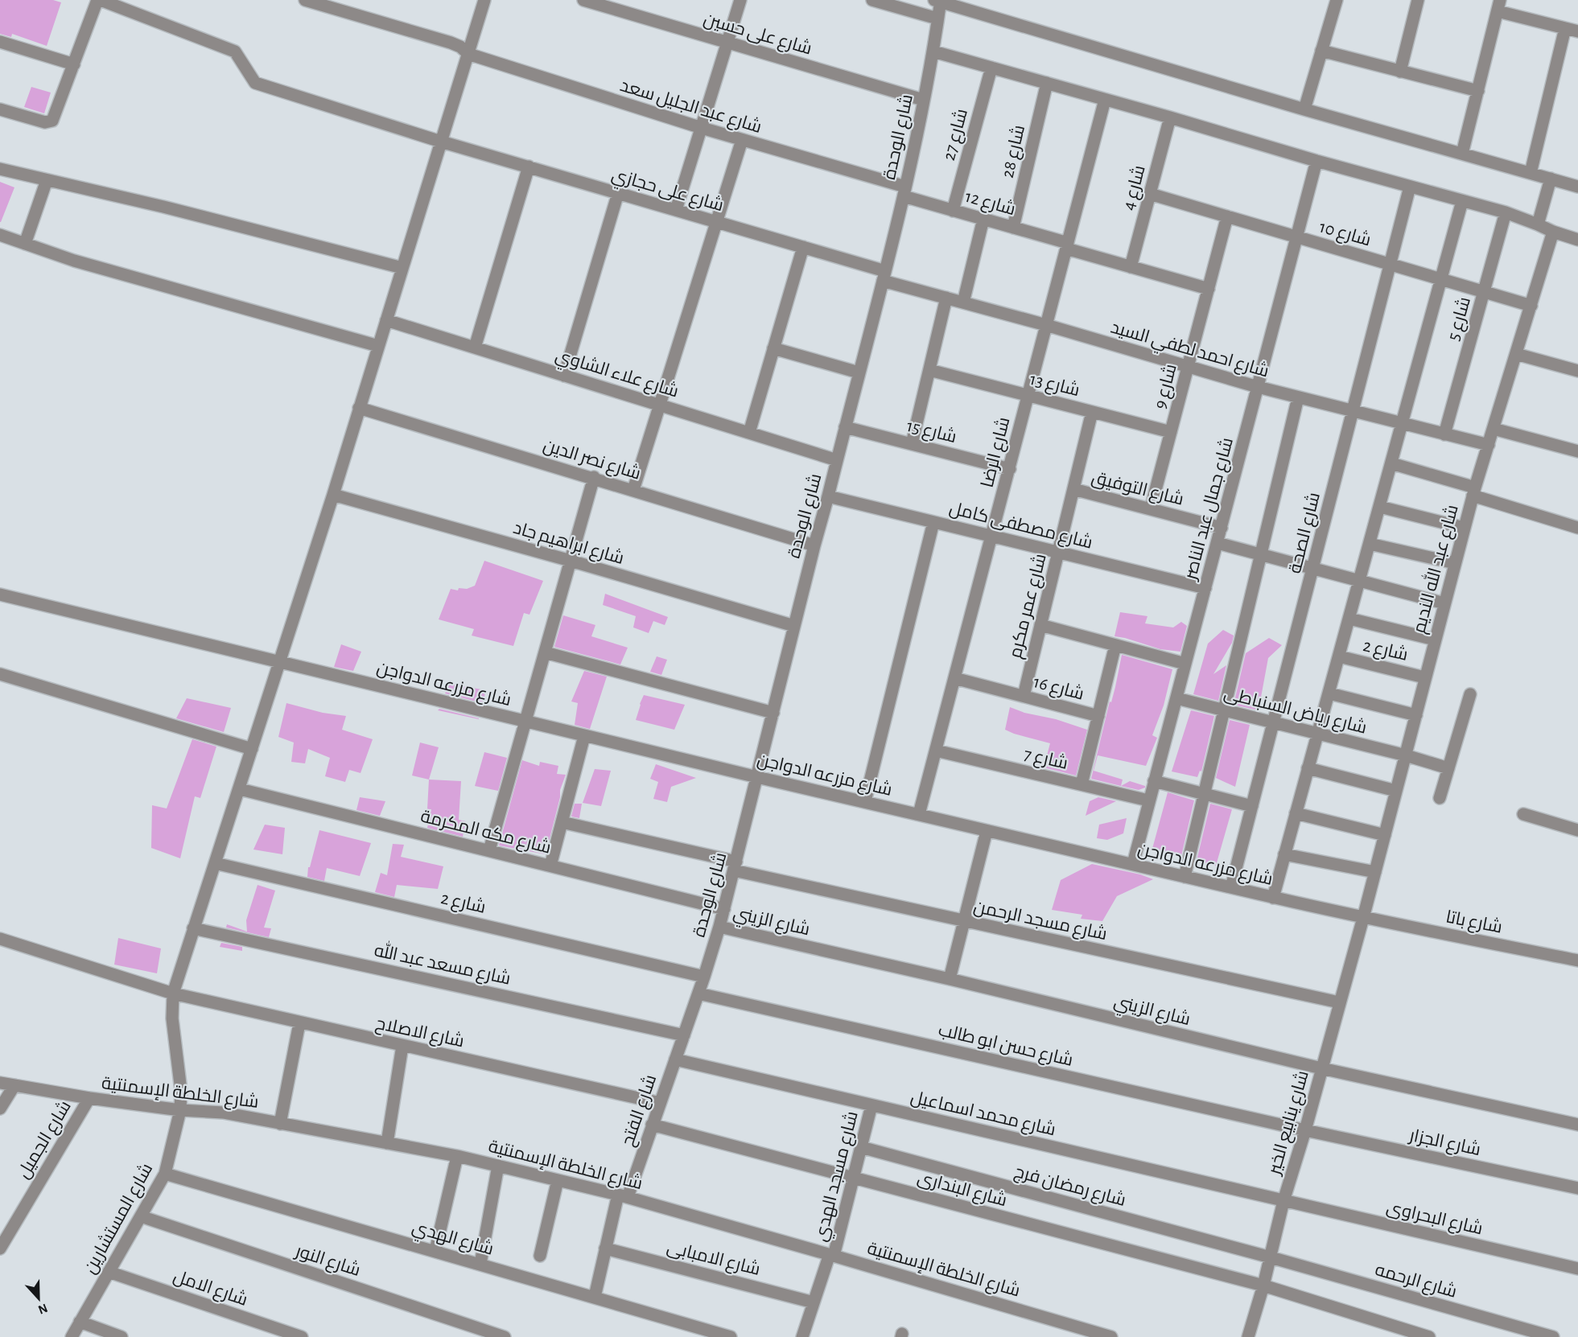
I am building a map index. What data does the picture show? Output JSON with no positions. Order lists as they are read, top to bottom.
{
  "streets": {
    "street": [
      "شارع على حسين",
      "شارع عبد الجليل سعد",
      "شارع 27",
      "شارع الوحدة",
      "شارع 28",
      "شارع 4",
      "شارع على حجازي",
      "شارع 12",
      "شارع 10",
      "شارع 5",
      "شارع احمد لطفي السيد",
      "شارع علاء الشاوي",
      "شارع 13",
      "شارع 9",
      "شارع 15",
      "شارع الرضا",
      "شارع نصر الدين",
      "شارع التوفيق",
      "شارع جمال عبد الناصر",
      "شارع مصطفى كامل",
      "شارع الصحة",
      "شارع ابراهيم جاد",
      "شارع عبد الله النديم",
      "شارع عمر مكرم",
      "شارع 2",
      "شارع مزرعه الدواجن",
      "شارع 16",
      "شارع رياض السنباطى",
      "شارع 7",
      "شارع مكه المكرمة",
      "شارع مسجد الرحمن",
      "شارع الزيني",
      "شارع باتا",
      "شارع مسعد عبد الله",
      "شارع الاصلاح",
      "شارع حسن ابو طالب",
      "شارع الخلطة الإسمنتية",
      "شارع الفتح",
      "شارع محمد اسماعيل",
      "شارع ينابيع الخير",
      "شارع الجميل",
      "شارع الجزار",
      "شارع مسجد الهدي",
      "شارع رمضان فرج",
      "شارع البندارى",
      "شارع البحراوى",
      "شارع المستشارين",
      "شارع الهدي",
      "شارع الامبابى",
      "شارع النور",
      "شارع الرحمه",
      "شارع الامل"
    ]
  },
  "crossings": [
    ["شارع على حسين", "شارع الوحدة"],
    ["شارع عبد الجليل سعد", "شارع الوحدة"],
    ["شارع عبد الجليل سعد", "شارع 12"],
    ["شارع عبد الجليل سعد", "شارع المستشارين"],
    ["شارع 27", "شارع 12"],
    ["شارع الوحدة", "شارع على حجازي"],
    ["شارع الوحدة", "شارع 12"],
    ["شارع الوحدة", "شارع احمد لطفي السيد"],
    ["شارع الوحدة", "شارع علاء الشاوي"],
    ["شارع الوحدة", "شارع 15"],
    ["شارع الوحدة", "شارع نصر الدين"],
    ["شارع الوحدة", "شارع مصطفى كامل"],
    ["شارع الوحدة", "شارع ابراهيم جاد"],
    ["شارع الوحدة", "شارع 2"],
    ["شارع الوحدة", "شارع مزرعه الدواجن"],
    ["شارع الوحدة", "شارع مكه المكرمة"],
    ["شارع الوحدة", "شارع مسجد الرحمن"],
    ["شارع الوحدة", "شارع الزيني"],
    ["شارع الوحدة", "شارع مسعد عبد الله"],
    ["شارع الوحدة", "شارع حسن ابو طالب"],
    ["شارع الوحدة", "شارع الفتح"],
    ["شارع 28", "شارع 12"],
    ["شارع 4", "شارع 12"],
    ["شارع 4", "شارع 10"],
    ["شارع على حجازي", "شارع احمد لطفي السيد"],
    ["شارع على حجازي", "شارع المستشارين"],
    ["شارع 12", "شارع 9"],
    ["شارع 12", "شارع الرضا"],
    ["شارع 10", "شارع 5"],
    ["شارع 10", "شارع 9"],
    ["شارع 10", "شارع جمال عبد الناصر"],
    ["شارع 10", "شارع الصحة"],
    ["شارع 10", "شارع عبد الله النديم"],
    ["شارع 5", "شارع احمد لطفي السيد"],
    ["شارع احمد لطفي السيد", "شارع 9"],
    ["شارع احمد لطفي السيد", "شارع الرضا"],
    ["شارع احمد لطفي السيد", "شارع جمال عبد الناصر"],
    ["شارع احمد لطفي السيد", "شارع الصحة"],
    ["شارع احمد لطفي السيد", "شارع عبد الله النديم"],
    ["شارع علاء الشاوي", "شارع المستشارين"],
    ["شارع 13", "شارع 9"],
    ["شارع 13", "شارع الرضا"],
    ["شارع 13", "شارع عمر مكرم"],
    ["شارع 9", "شارع التوفيق"],
    ["شارع 15", "شارع الرضا"],
    ["شارع الرضا", "شارع مصطفى كامل"],
    ["شارع الرضا", "شارع مزرعه الدواجن"],
    ["شارع الرضا", "شارع 16"],
    ["شارع الرضا", "شارع 7"],
    ["شارع نصر الدين", "شارع المستشارين"],
    ["شارع التوفيق", "شارع جمال عبد الناصر"],
    ["شارع التوفيق", "شارع عمر مكرم"],
    ["شارع جمال عبد الناصر", "شارع مصطفى كامل"],
    ["شارع جمال عبد الناصر", "شارع مزرعه الدواجن"],
    ["شارع جمال عبد الناصر", "شارع رياض السنباطى"],
    ["شارع جمال عبد الناصر", "شارع 7"],
    ["شارع مصطفى كامل", "شارع عمر مكرم"],
    ["شارع الصحة", "شارع مزرعه الدواجن"],
    ["شارع الصحة", "شارع رياض السنباطى"],
    ["شارع ابراهيم جاد", "شارع المستشارين"],
    ["شارع عبد الله النديم", "شارع 2"],
    ["شارع عبد الله النديم", "شارع مزرعه الدواجن"],
    ["شارع عبد الله النديم", "شارع رياض السنباطى"],
    ["شارع عبد الله النديم", "شارع باتا"],
    ["شارع عبد الله النديم", "شارع ينابيع الخير"],
    ["شارع عمر مكرم", "شارع 16"],
    ["شارع 2", "شارع المستشارين"],
    ["شارع مزرعه الدواجن", "شارع باتا"],
    ["شارع مزرعه الدواجن", "شارع ينابيع الخير"],
    ["شارع مزرعه الدواجن", "شارع المستشارين"],
    ["شارع مكه المكرمة", "شارع المستشارين"],
    ["شارع مسجد الرحمن", "شارع ينابيع الخير"],
    ["شارع الزيني", "شارع ينابيع الخير"],
    ["شارع باتا", "شارع ينابيع الخير"],
    ["شارع مسعد عبد الله", "شارع الفتح"],
    ["شارع مسعد عبد الله", "شارع المستشارين"],
    ["شارع الاصلاح", "شارع الفتح"],
    ["شارع الاصلاح", "شارع المستشارين"],
    ["شارع حسن ابو طالب", "شارع ينابيع الخير"],
    ["شارع حسن ابو طالب", "شارع الجزار"],
    ["شارع الخلطة الإسمنتية", "شارع الفتح"],
    ["شارع الخلطة الإسمنتية", "شارع الجميل"],
    ["شارع الخلطة الإسمنتية", "شارع مسجد الهدي"],
    ["شارع الخلطة الإسمنتية", "شارع المستشارين"],
    ["شارع الفتح", "شارع محمد اسماعيل"],
    ["شارع الفتح", "شارع البندارى"],
    ["شارع الفتح", "شارع الهدي"],
    ["شارع الفتح", "شارع الامبابى"],
    ["شارع محمد اسماعيل", "شارع ينابيع الخير"],
    ["شارع محمد اسماعيل", "شارع مسجد الهدي"],
    ["شارع محمد اسماعيل", "شارع البحراوى"],
    ["شارع ينابيع الخير", "شارع الجزار"],
    ["شارع ينابيع الخير", "شارع رمضان فرج"],
    ["شارع ينابيع الخير", "شارع البندارى"],
    ["شارع ينابيع الخير", "شارع البحراوى"],
    ["شارع ينابيع الخير", "شارع الرحمه"],
    ["شارع مسجد الهدي", "شارع رمضان فرج"],
    ["شارع مسجد الهدي", "شارع البندارى"],
    ["شارع رمضان فرج", "شارع الرحمه"],
    ["شارع المستشارين", "شارع الهدي"],
    ["شارع المستشارين", "شارع النور"],
    ["شارع المستشارين", "شارع الامل"]
  ],
  "north": "bottom"
}
